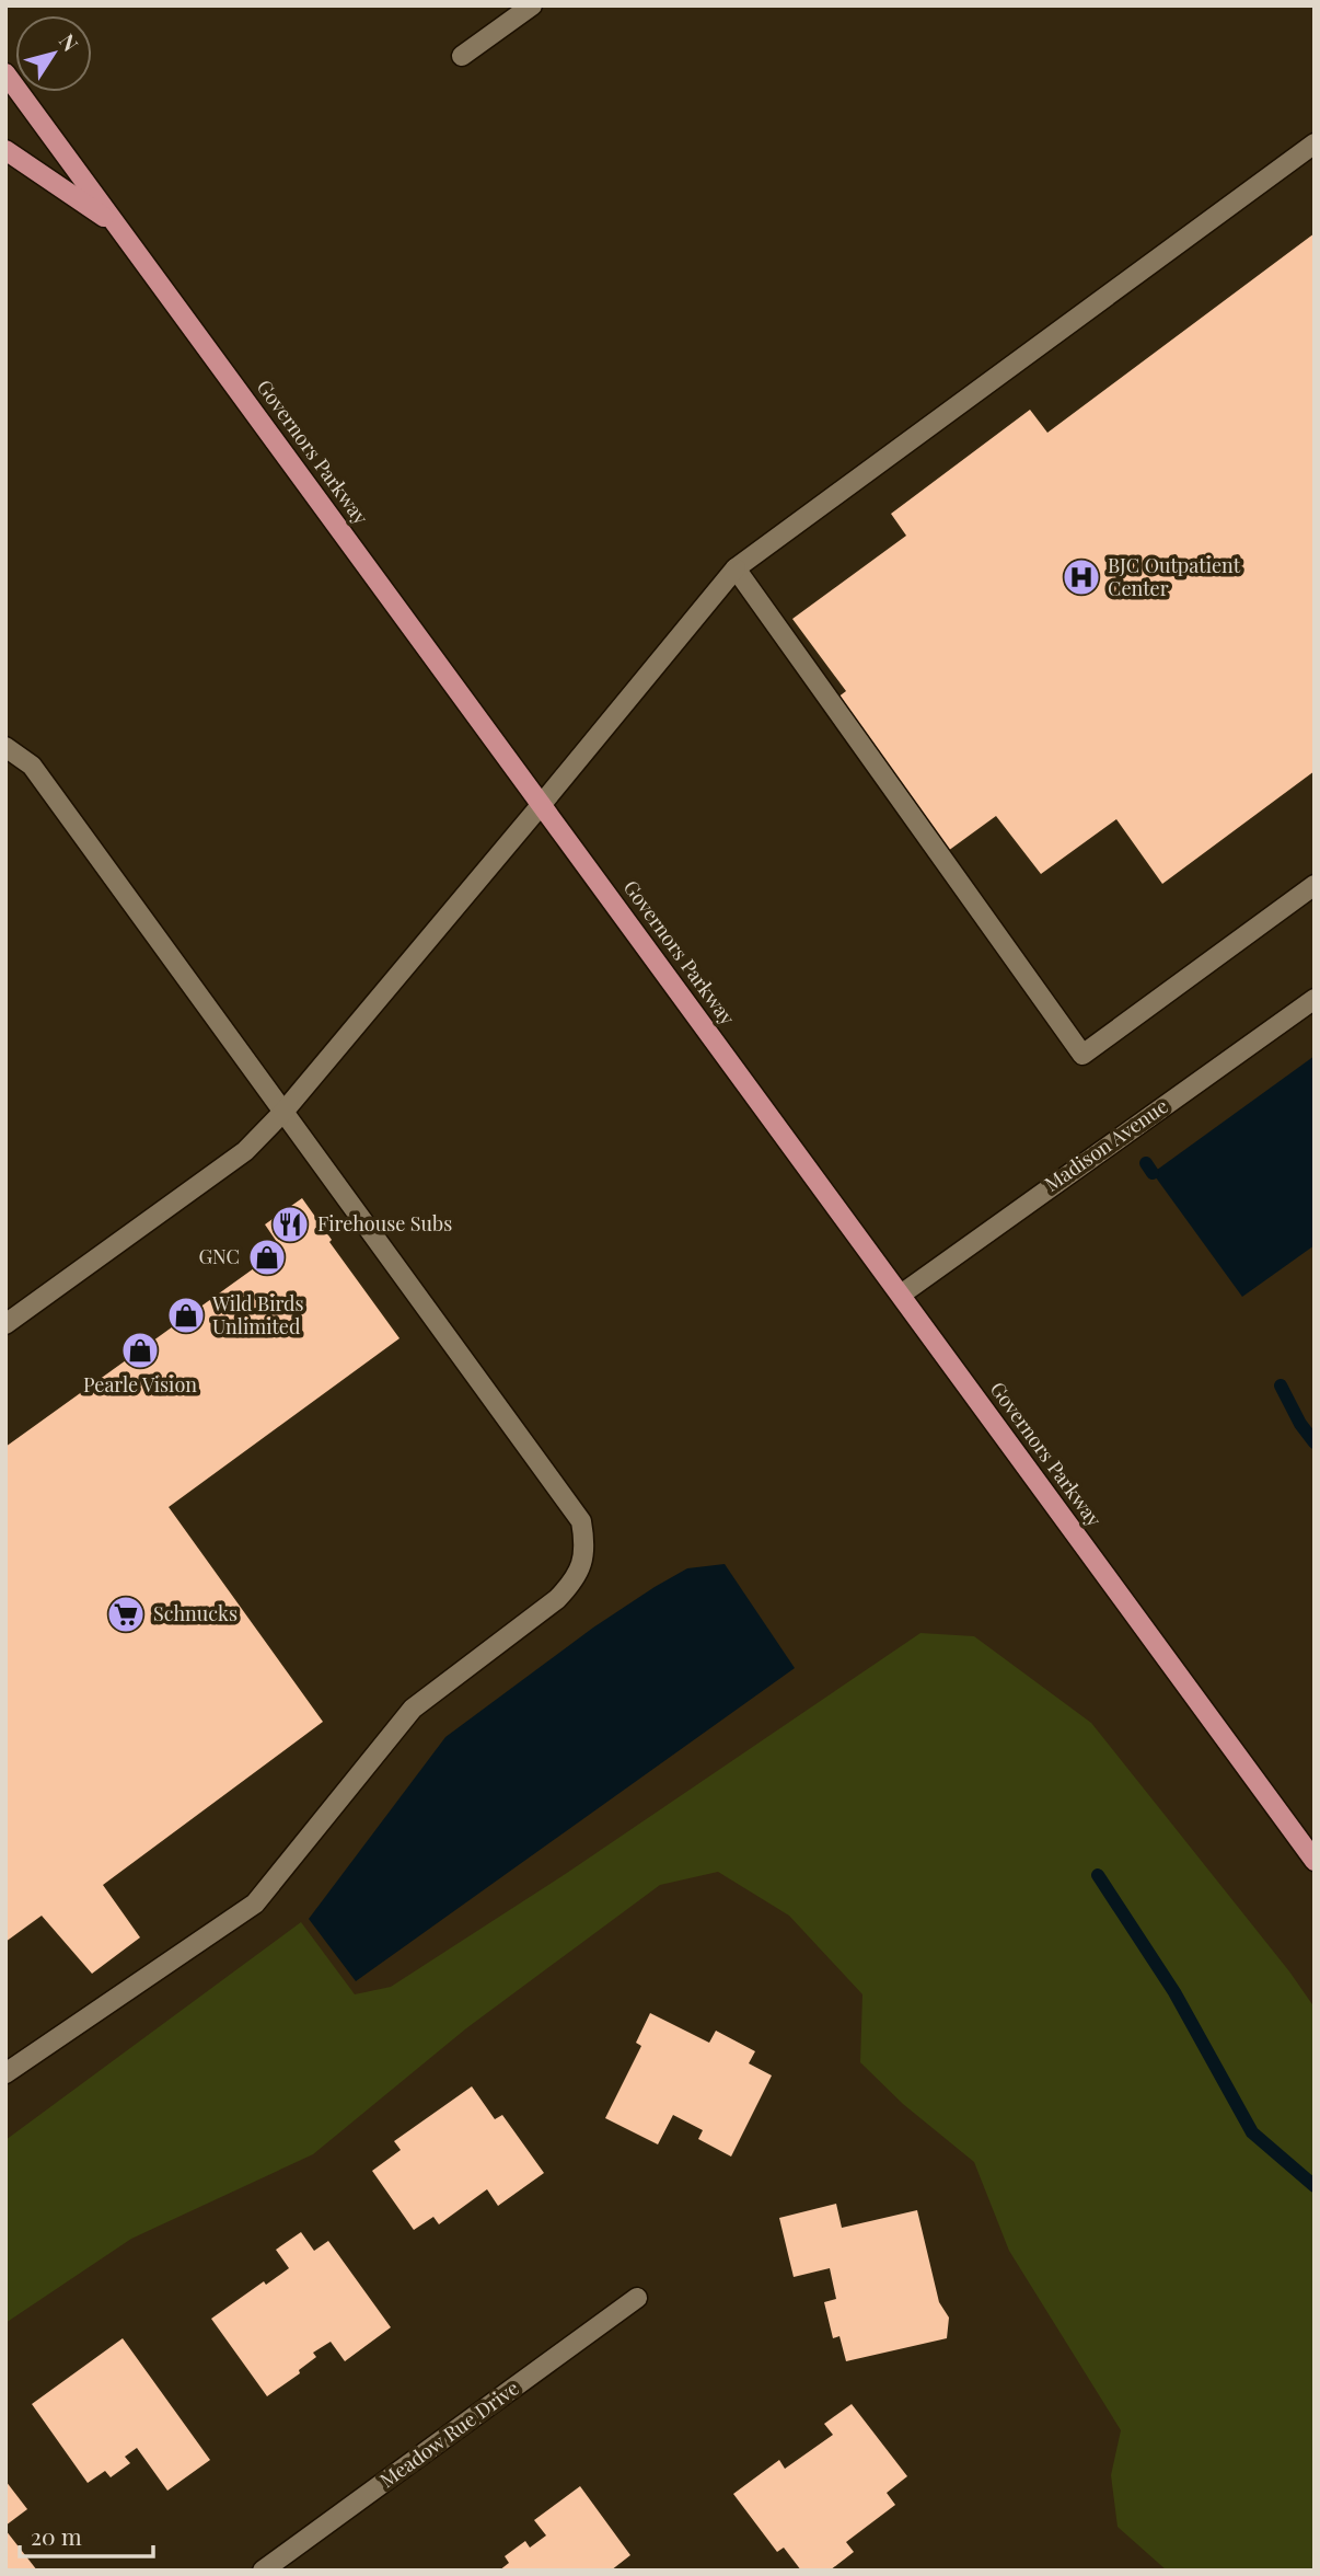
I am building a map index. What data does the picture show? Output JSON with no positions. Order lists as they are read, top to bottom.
{
  "streets": {
    "main road": ["Governors Parkway"],
    "street": ["Madison Avenue", "Meadow Rue Drive"]
  },
  "crossings": [
    ["Governors Parkway", "Madison Avenue"]
  ],
  "places": {
    "hospital": ["BJC Outpatient Center"],
    "restaurant": ["Firehouse Subs"],
    "shop": ["GNC", "Wild Birds Unlimited", "Pearle Vision"],
    "supermarket": ["Schnucks"]
  },
  "scale_bar": "20 m",
  "north": "top right"
}
